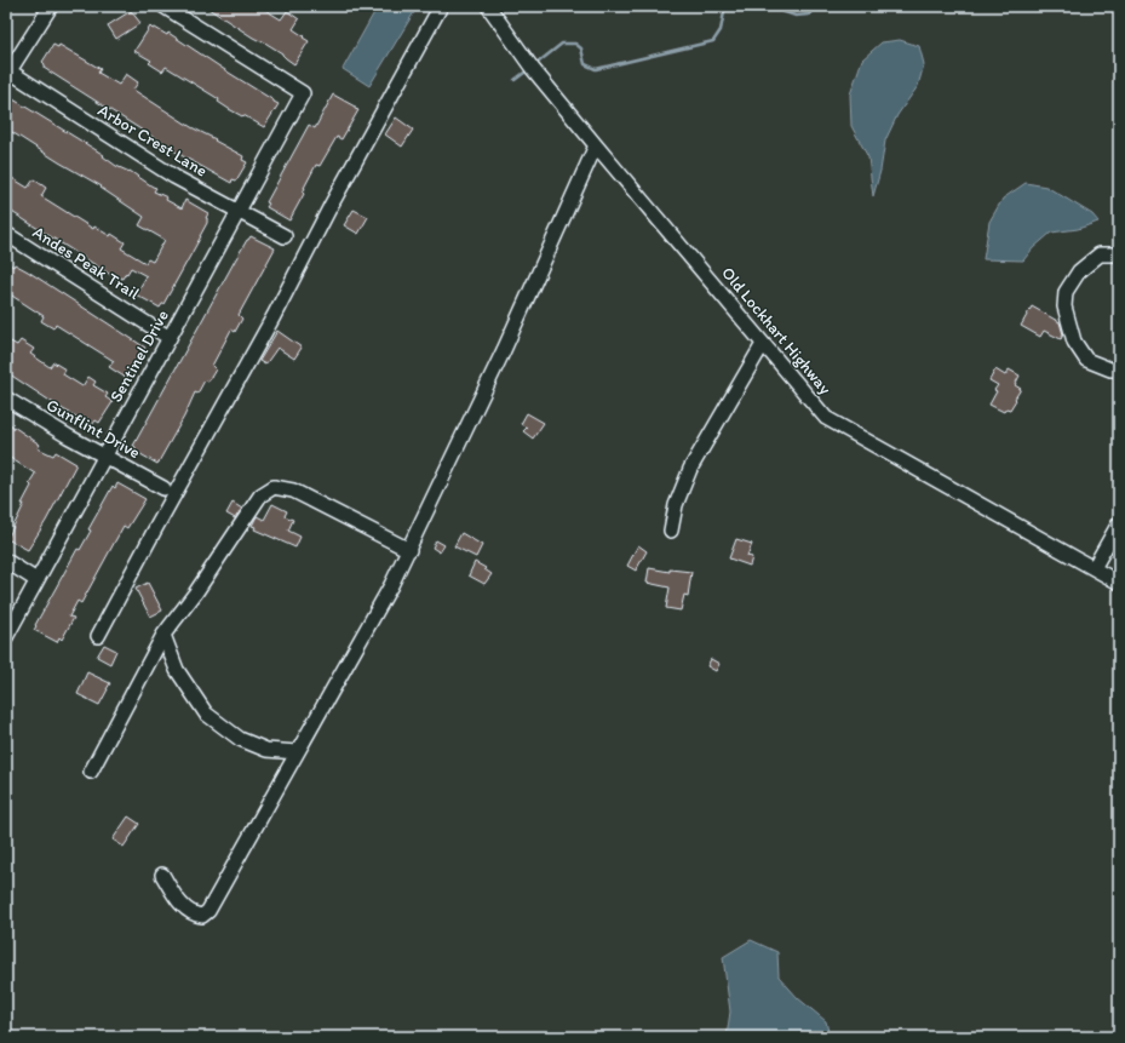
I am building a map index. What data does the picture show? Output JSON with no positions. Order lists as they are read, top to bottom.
{
  "streets": {
    "street": [
      "Arbor Crest Lane",
      "Andes Peak Trail",
      "Old Lockhart Highway",
      "Sentinel Drive",
      "Gunflint Drive"
    ]
  },
  "crossings": [
    ["Arbor Crest Lane", "Sentinel Drive"],
    ["Andes Peak Trail", "Sentinel Drive"],
    ["Sentinel Drive", "Gunflint Drive"]
  ]
}
